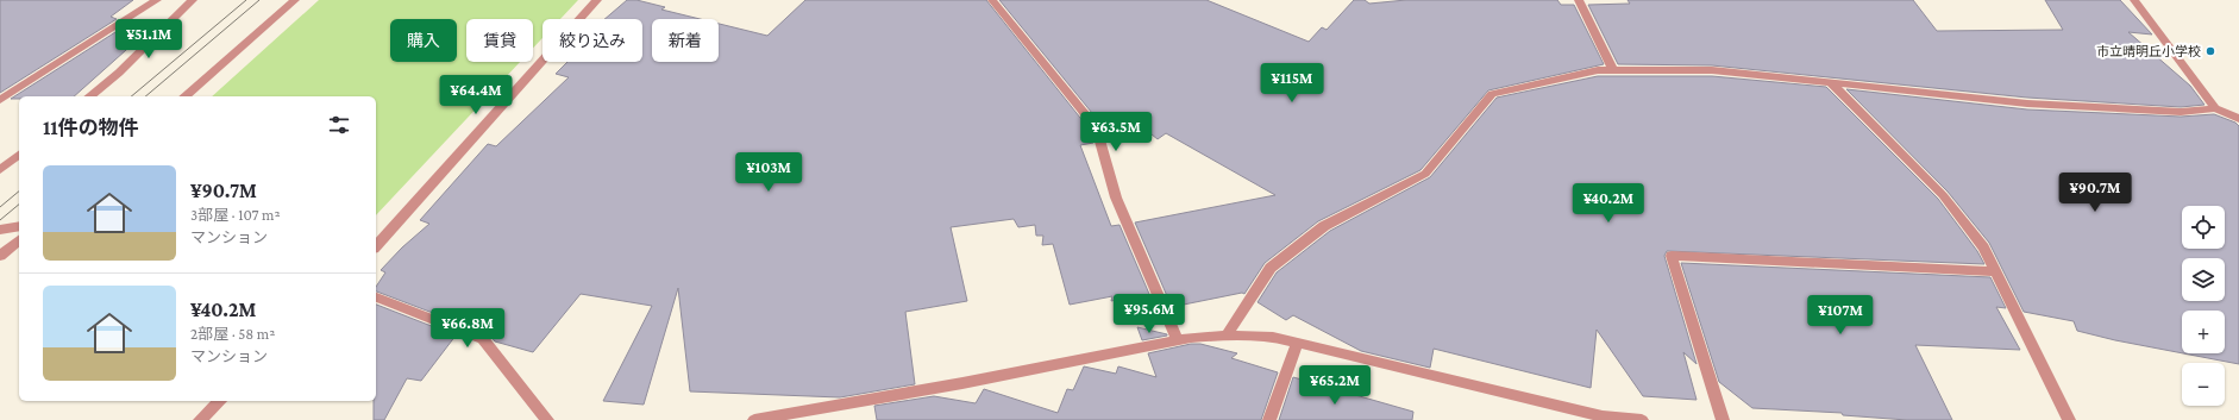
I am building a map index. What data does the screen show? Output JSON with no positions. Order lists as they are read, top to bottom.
{
  "places": ["市立晴明丘小学校"],
  "page": {
    "price": [
      "¥51.1M",
      "¥115M",
      "¥64.4M",
      "¥63.5M",
      "¥103M",
      "¥90.7M",
      "¥40.2M",
      "¥95.6M",
      "¥107M",
      "¥66.8M",
      "¥65.2M"
    ],
    "chip": [
      "購入",
      "賃貸",
      "絞り込み",
      "新着"
    ],
    "heading": "11件の物件",
    "list": [
      {
        "name": "¥90.7M",
        "note": "3部屋 · 107 m² · マンション"
      },
      {
        "name": "¥40.2M",
        "note": "2部屋 · 58 m² · マンション"
      }
    ],
    "map_buttons": ["+", "−"]
  }
}
